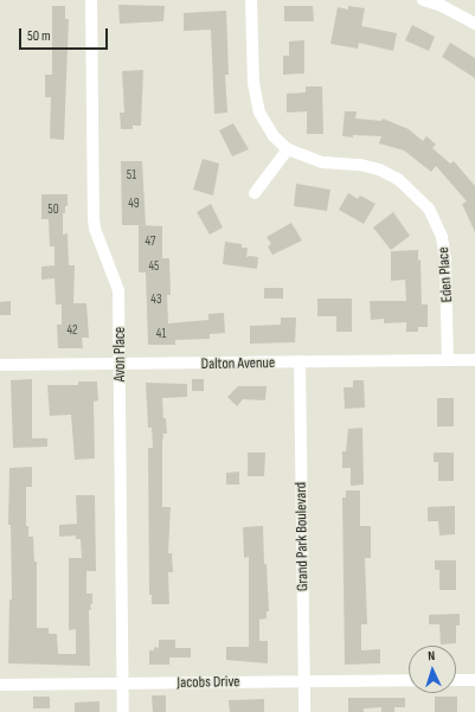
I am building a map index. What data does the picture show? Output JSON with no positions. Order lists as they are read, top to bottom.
{
  "streets": {
    "street": [
      "Eden Place",
      "Avon Place",
      "Dalton Avenue",
      "Grand Park Boulevard",
      "Jacobs Drive"
    ]
  },
  "crossings": [
    ["Eden Place", "Dalton Avenue"],
    ["Avon Place", "Dalton Avenue"],
    ["Avon Place", "Jacobs Drive"],
    ["Dalton Avenue", "Grand Park Boulevard"],
    ["Grand Park Boulevard", "Jacobs Drive"]
  ],
  "house_numbers": [
    "51",
    "49",
    "50",
    "47",
    "45",
    "43",
    "42",
    "41"
  ],
  "scale_bar": "50 m",
  "north": "top"
}
